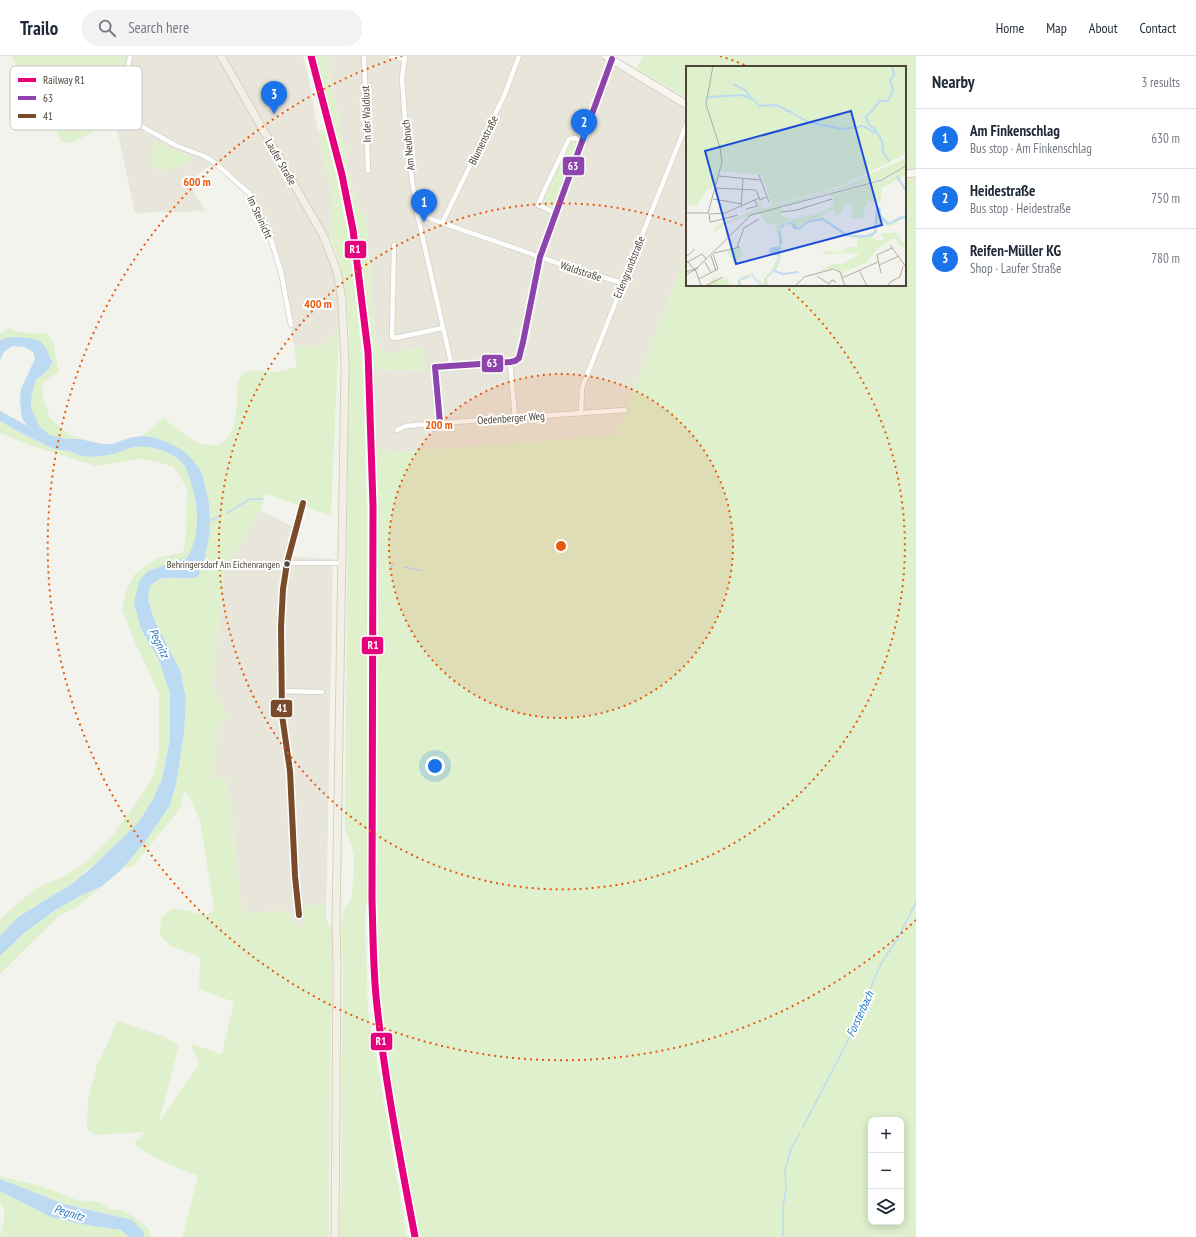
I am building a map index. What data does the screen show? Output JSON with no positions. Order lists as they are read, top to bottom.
{
  "streets": {
    "main road": ["Laufer Straße"],
    "street": [
      "In der Waldlust",
      "Blumenstraße",
      "Am Neubruch",
      "Im Steinicht",
      "Erlengrundstraße",
      "Waldstraße",
      "Oedenberger Weg"
    ]
  },
  "crossings": [
    ["Blumenstraße", "Waldstraße"],
    ["Am Neubruch", "Waldstraße"],
    ["Erlengrundstraße", "Waldstraße"],
    ["Erlengrundstraße", "Oedenberger Weg"]
  ],
  "water": ["Pegnitz", "Forsterbach"],
  "places": ["Behringersdorf Am Eichenrangen"],
  "lines": ["rail line R1", "transit line 63", "transit line 41"],
  "legend": ["Railway R1", "63", "41"],
  "page": {
    "header": "Trailo",
    "search": "Search here",
    "nav": [
      "Home",
      "Map",
      "About",
      "Contact"
    ],
    "heading": ["Nearby", "3 results"],
    "pins": ["3", "2", "1"],
    "list": [
      {
        "mark": "1",
        "name": "Am Finkenschlag",
        "note": "Bus stop · Am Finkenschlag",
        "value": "630 m"
      },
      {
        "mark": "2",
        "name": "Heidestraße",
        "note": "Bus stop · Heidestraße",
        "value": "750 m"
      },
      {
        "mark": "3",
        "name": "Reifen-Müller KG",
        "note": "Shop · Laufer Straße",
        "value": "780 m"
      }
    ],
    "map_buttons": ["+", "−"]
  },
  "rings": ["600 m", "400 m", "200 m"]
}
